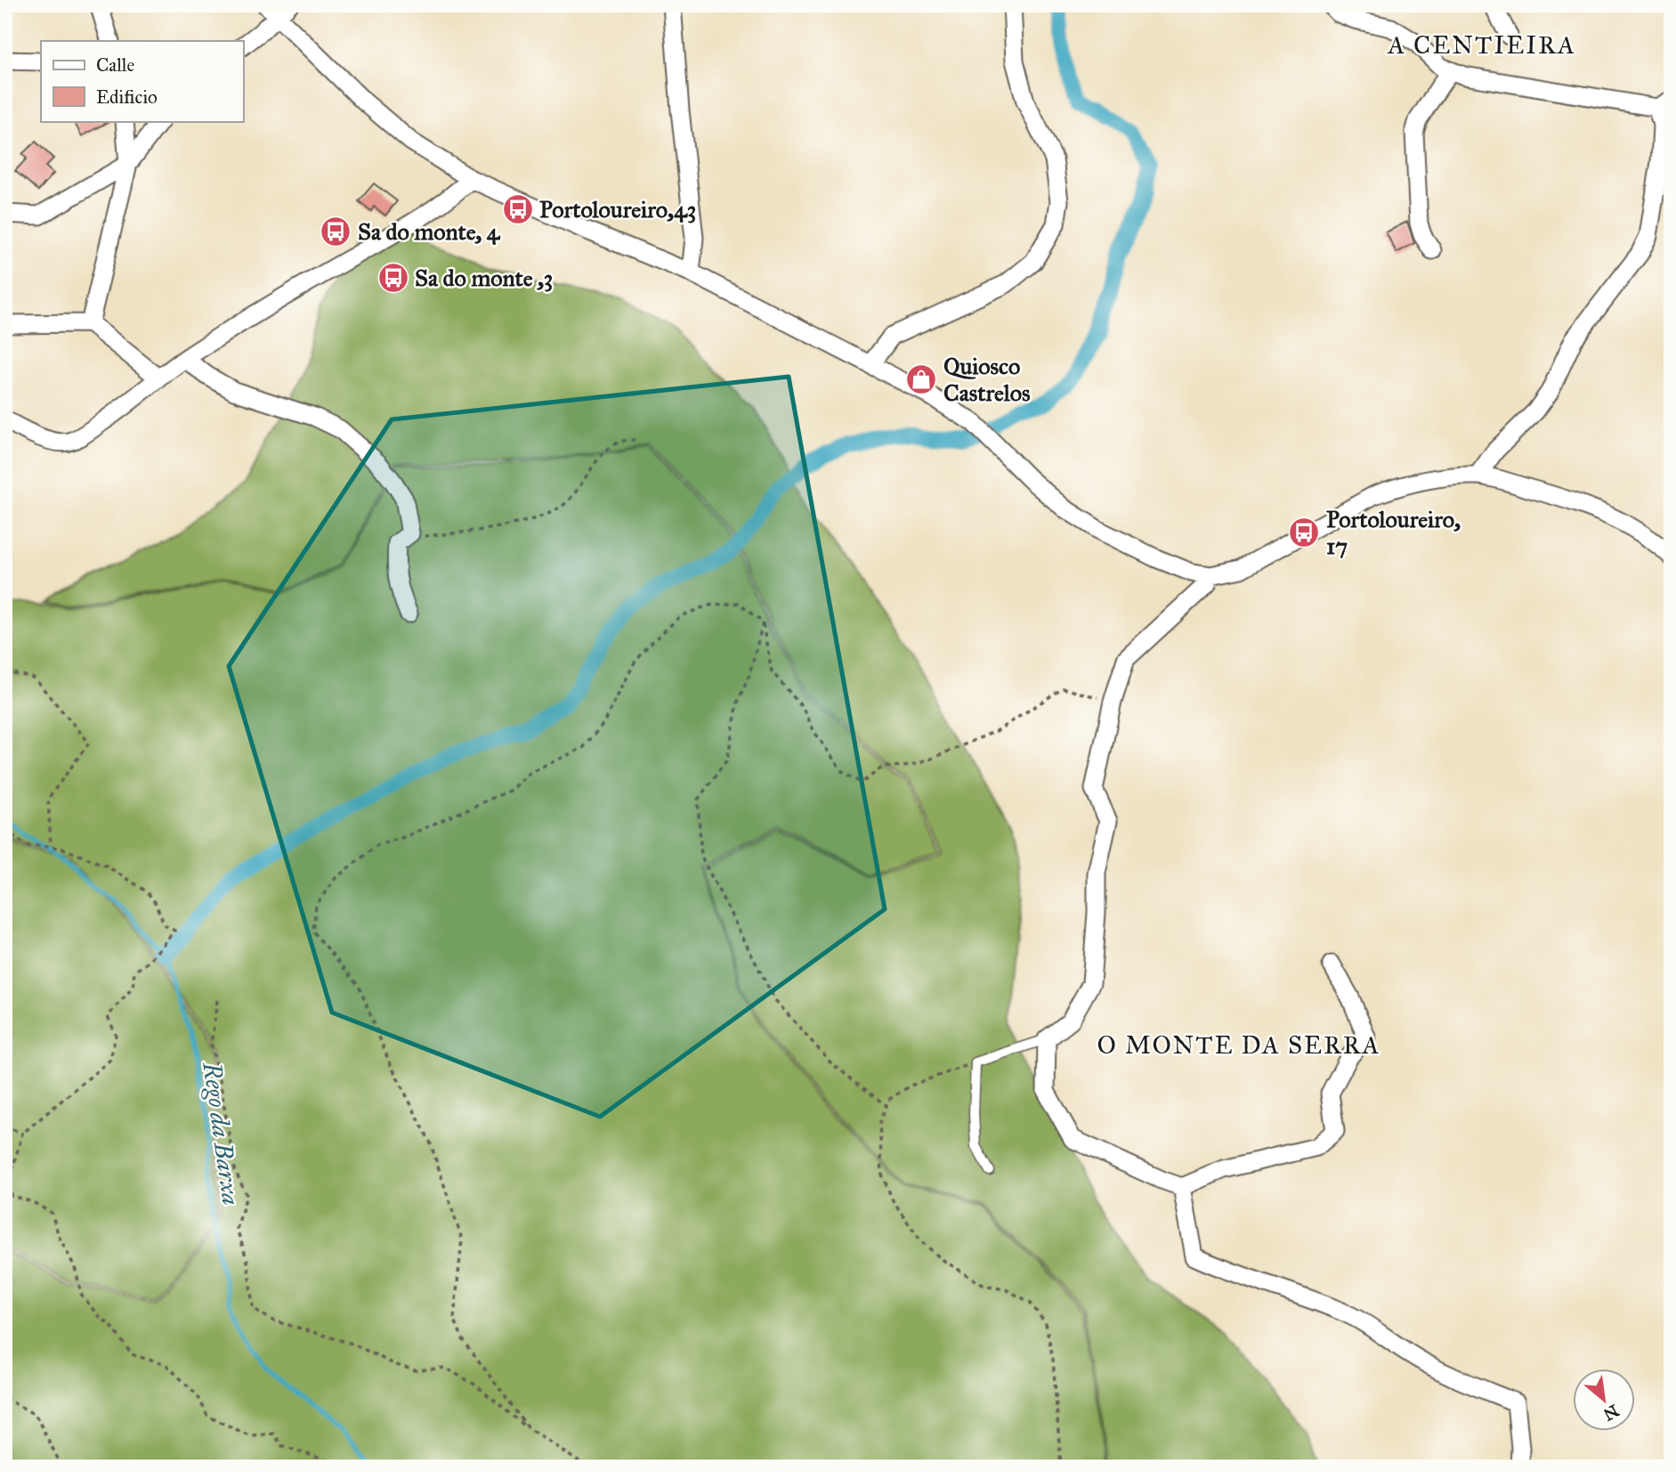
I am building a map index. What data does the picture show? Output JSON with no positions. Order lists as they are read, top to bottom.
{
  "districts": ["A CENTIEIRA", "O MONTE DA SERRA"],
  "water": ["Rego da Barxa"],
  "places": {
    "bus stop": [
      "Portoloureiro,43",
      "Sa do monte, 4",
      "Sa do monte ,3",
      "Portoloureiro, 17"
    ],
    "shop": ["Quiosco Castrelos"]
  },
  "legend": ["Calle", "Edificio"],
  "north": "bottom right"
}
